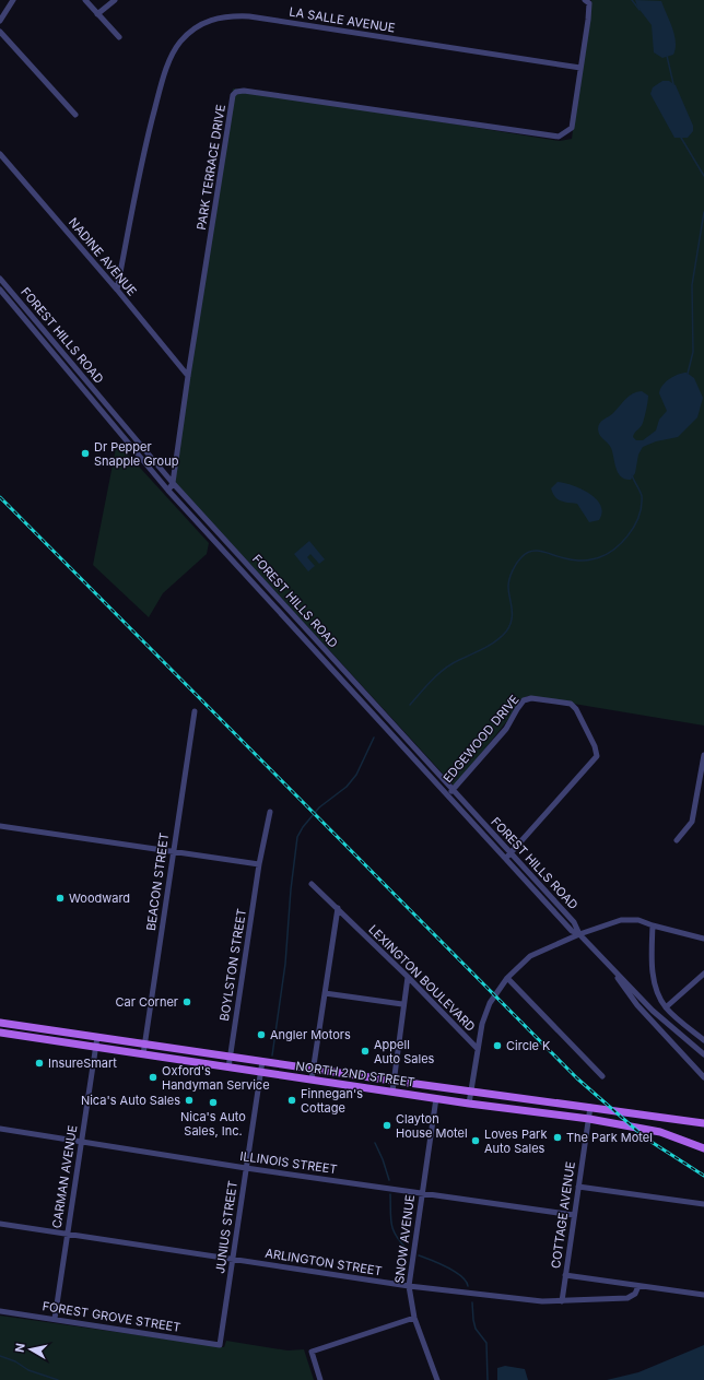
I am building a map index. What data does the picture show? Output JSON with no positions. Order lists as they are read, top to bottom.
{
  "streets": {
    "main road": ["NORTH 2ND STREET"],
    "street": [
      "LA SALLE AVENUE",
      "PARK TERRACE DRIVE",
      "NADINE AVENUE",
      "FOREST HILLS ROAD",
      "EDGEWOOD DRIVE",
      "BEACON STREET",
      "BOYLSTON STREET",
      "LEXINGTON BOULEVARD",
      "ILLINOIS STREET",
      "CARMAN AVENUE",
      "COTTAGE AVENUE",
      "JUNIUS STREET",
      "SNOW AVENUE",
      "ARLINGTON STREET",
      "FOREST GROVE STREET"
    ]
  },
  "crossings": [
    ["LA SALLE AVENUE", "PARK TERRACE DRIVE"],
    ["LA SALLE AVENUE", "NADINE AVENUE"],
    ["PARK TERRACE DRIVE", "NADINE AVENUE"],
    ["PARK TERRACE DRIVE", "FOREST HILLS ROAD"],
    ["FOREST HILLS ROAD", "EDGEWOOD DRIVE"],
    ["BEACON STREET", "NORTH 2ND STREET"],
    ["BOYLSTON STREET", "NORTH 2ND STREET"],
    ["LEXINGTON BOULEVARD", "NORTH 2ND STREET"],
    ["NORTH 2ND STREET", "CARMAN AVENUE"],
    ["NORTH 2ND STREET", "COTTAGE AVENUE"],
    ["NORTH 2ND STREET", "JUNIUS STREET"],
    ["NORTH 2ND STREET", "SNOW AVENUE"],
    ["ILLINOIS STREET", "CARMAN AVENUE"],
    ["ILLINOIS STREET", "COTTAGE AVENUE"],
    ["ILLINOIS STREET", "JUNIUS STREET"],
    ["ILLINOIS STREET", "SNOW AVENUE"],
    ["CARMAN AVENUE", "ARLINGTON STREET"],
    ["CARMAN AVENUE", "FOREST GROVE STREET"],
    ["COTTAGE AVENUE", "ARLINGTON STREET"],
    ["JUNIUS STREET", "ARLINGTON STREET"],
    ["JUNIUS STREET", "FOREST GROVE STREET"],
    ["SNOW AVENUE", "ARLINGTON STREET"]
  ],
  "places": [
    "Dr Pepper Snapple Group",
    "Woodward",
    "Car Corner",
    "Angler Motors",
    "Circle K",
    "Appell Auto Sales",
    "InsureSmart",
    "Oxford's Handyman Service",
    "Nica's Auto Sales",
    "Finnegan's Cottage",
    "Nica's Auto Sales, Inc.",
    "Clayton House Motel",
    "The Park Motel",
    "Loves Park Auto Sales"
  ],
  "north": "left"
}
